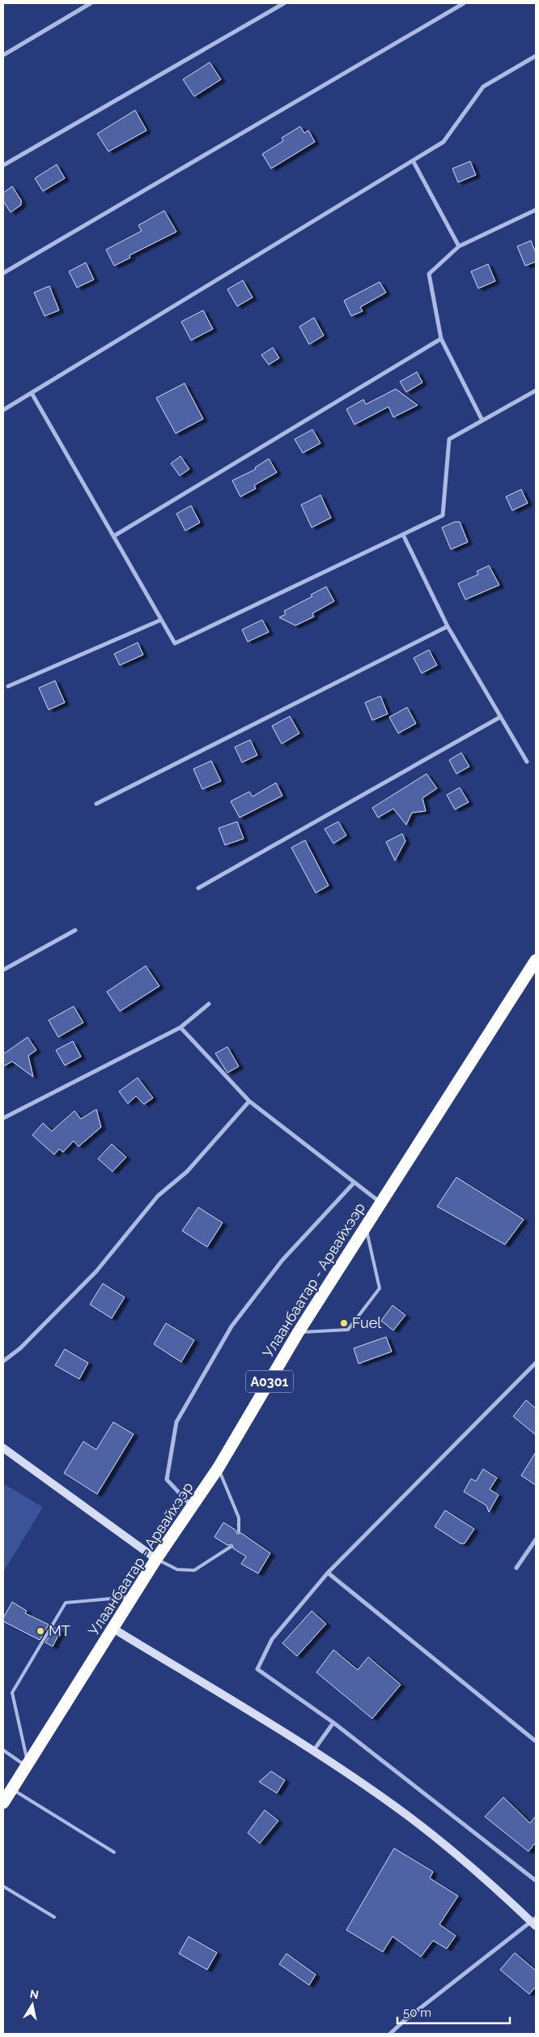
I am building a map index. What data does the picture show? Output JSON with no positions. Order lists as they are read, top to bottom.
{
  "streets": {
    "highway": ["Улаанбаатар - Арвайхээр", "A0301"]
  },
  "places": ["Fuel", "МТ"],
  "scale_bar": "50 m",
  "north": "top"
}
